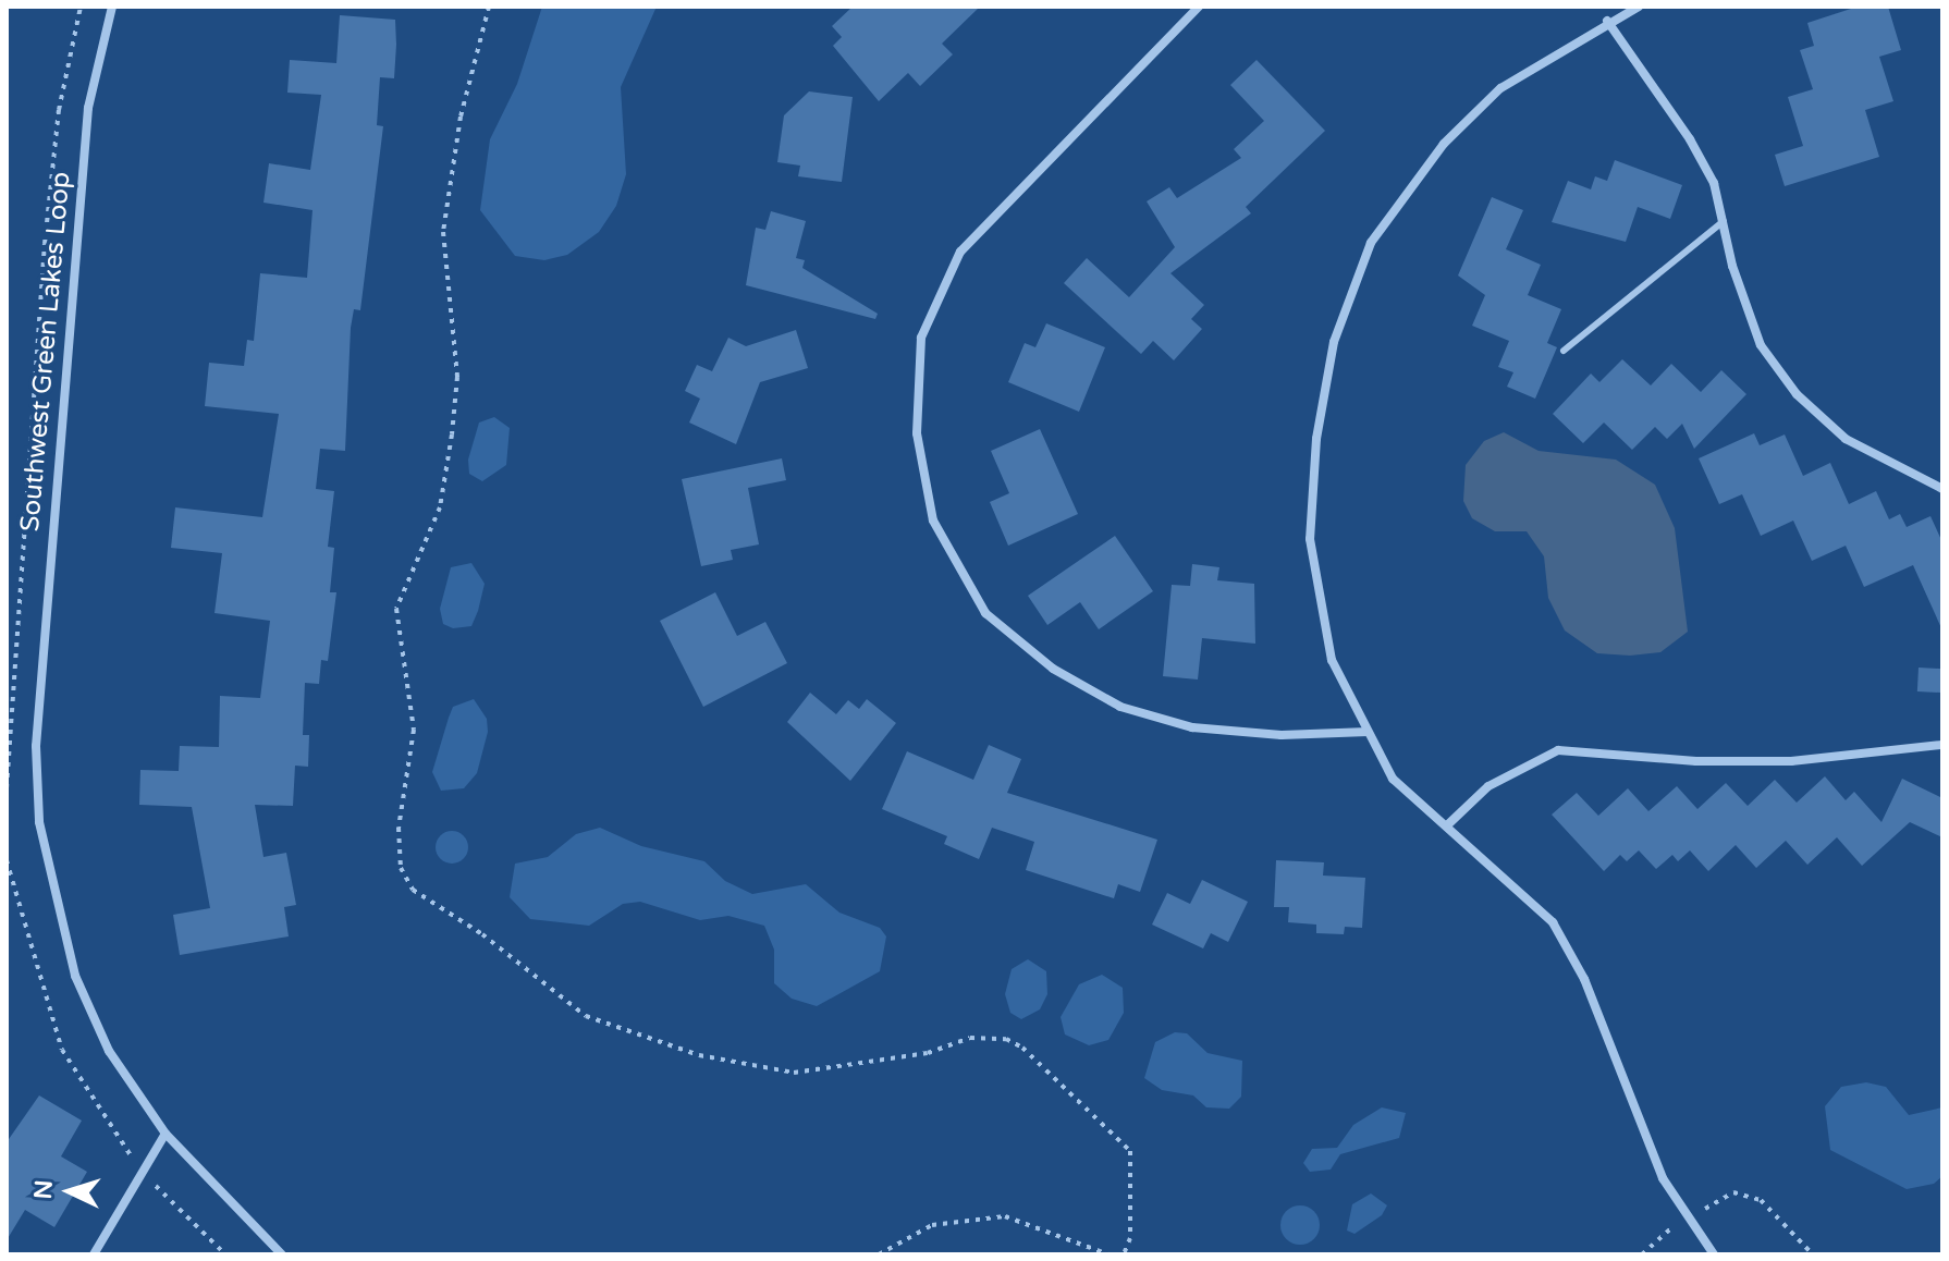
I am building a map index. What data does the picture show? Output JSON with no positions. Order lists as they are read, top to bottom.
{
  "streets": {
    "street": ["Southwest Green Lakes Loop"]
  },
  "north": "left"
}
